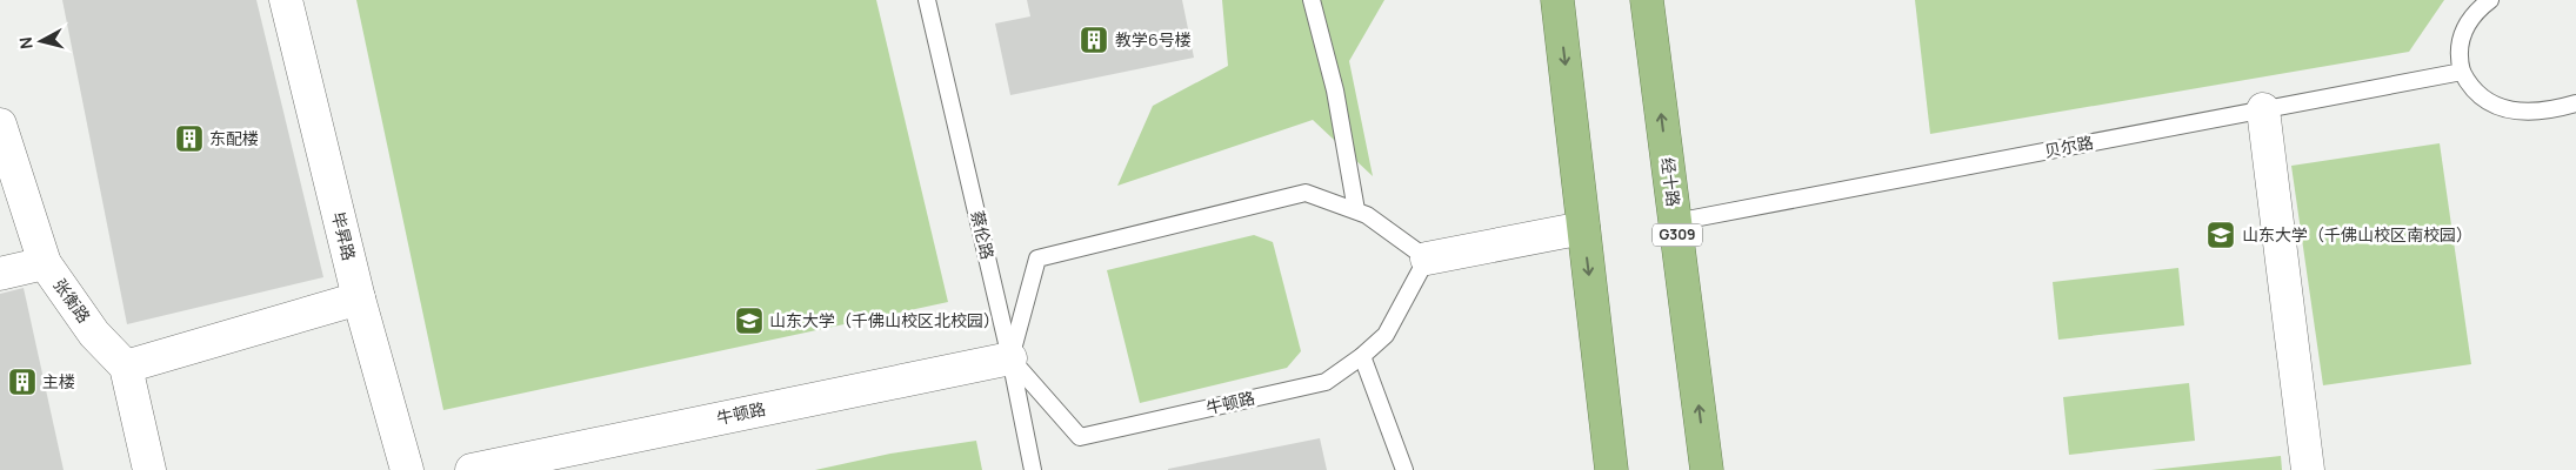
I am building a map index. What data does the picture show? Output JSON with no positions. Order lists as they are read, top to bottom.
{
  "streets": {
    "highway": ["经十路", "G309"],
    "street": ["毕昇路", "张衡路", "牛顿路"],
    "lane": ["贝尔路", "蔡伦路"]
  },
  "crossings": [
    ["贝尔路", "经十路"],
    ["蔡伦路", "牛顿路"]
  ],
  "places": {
    "building": ["教学6号楼", "东配楼", "主楼"],
    "school or university": ["山东大学（千佛山校区南校园）", "山东大学（千佛山校区北校园）"]
  },
  "north": "left"
}
